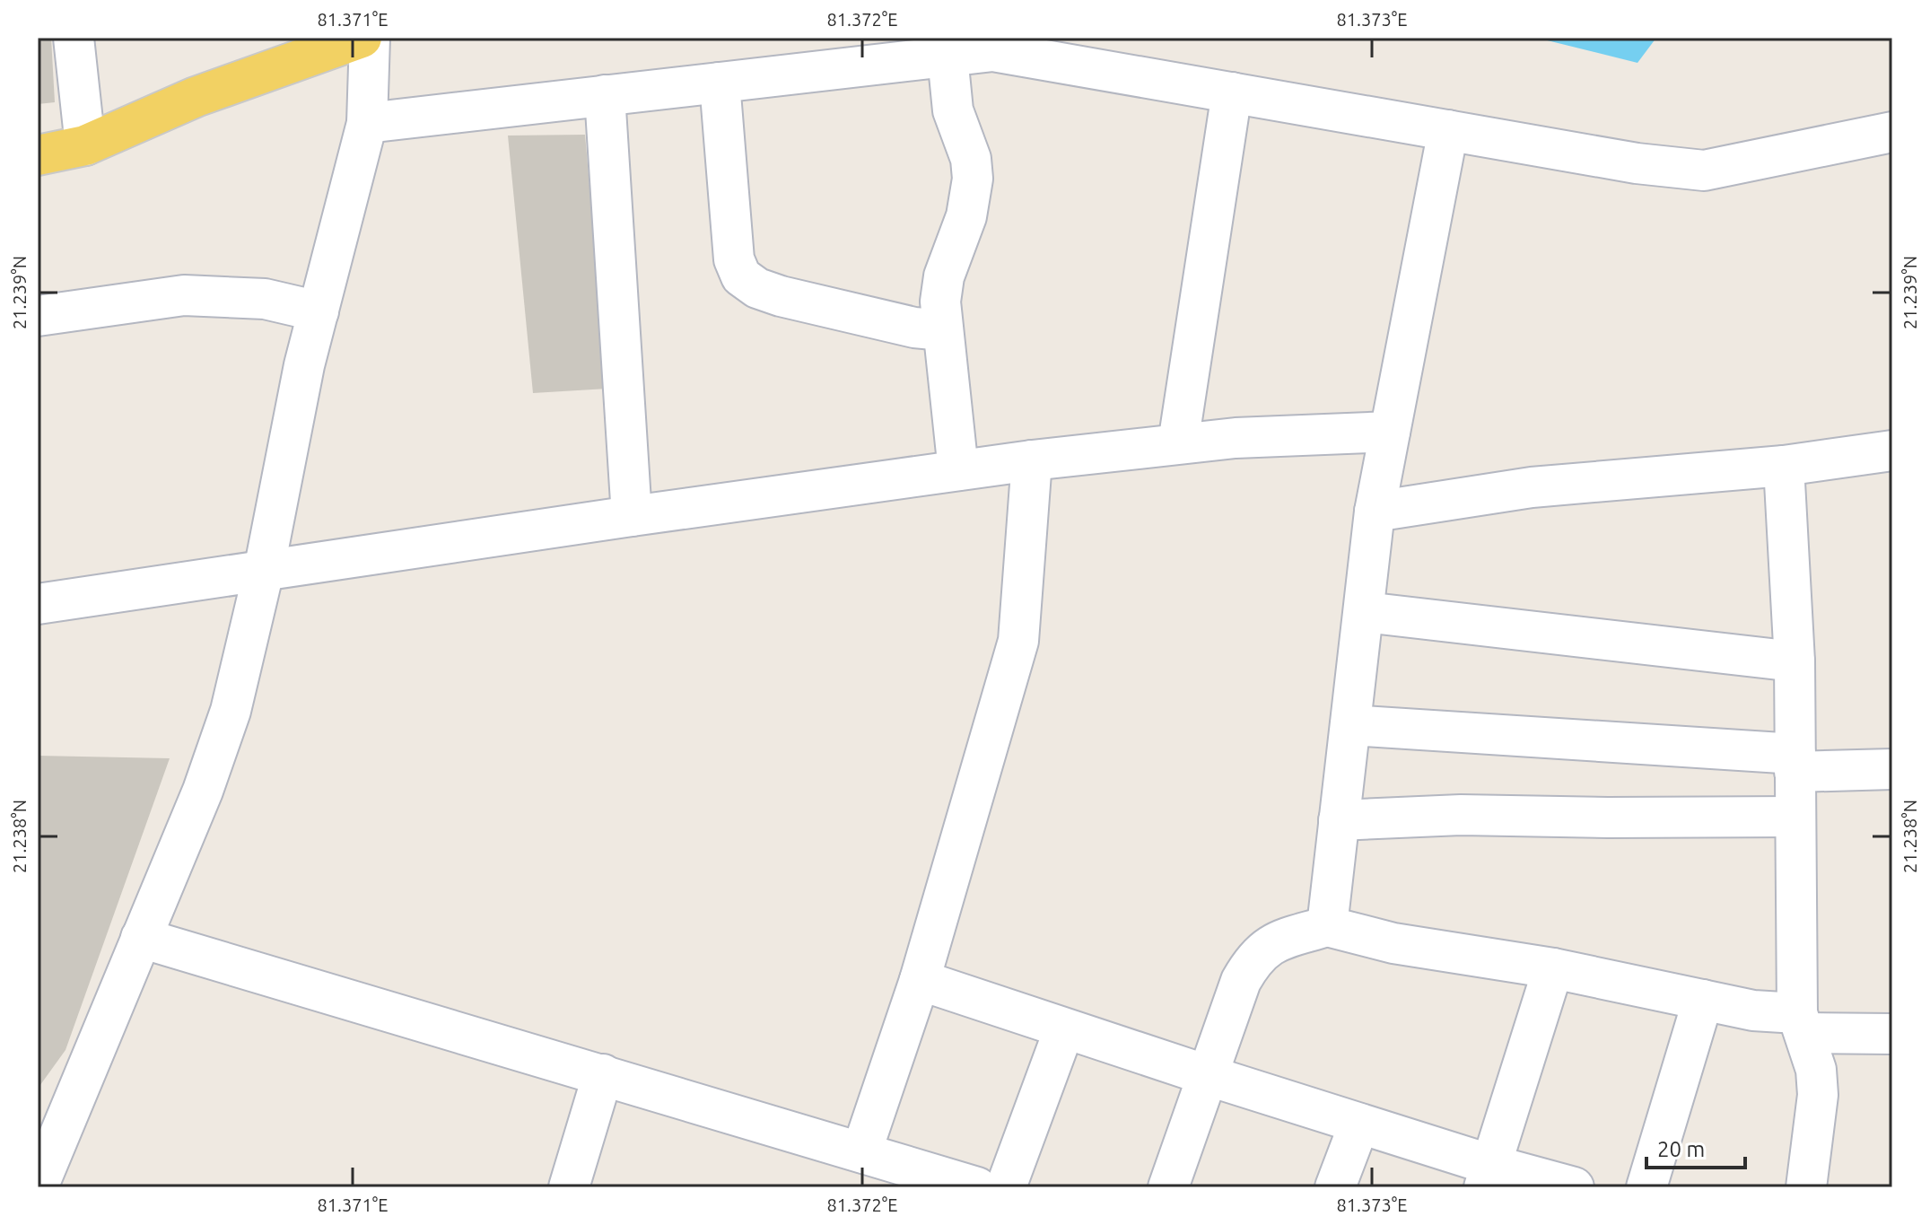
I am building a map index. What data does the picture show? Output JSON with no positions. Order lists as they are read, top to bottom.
{
  "scale_bar": "20 m",
  "coordinates": [
    "81.371°E",
    "81.372°E",
    "81.373°E",
    "21.239°N",
    "21.238°N"
  ]
}
